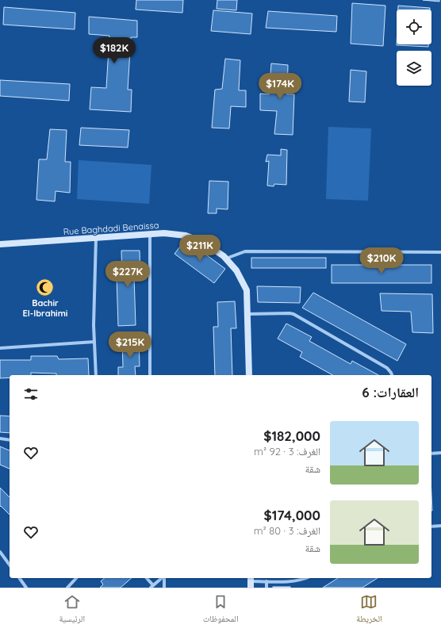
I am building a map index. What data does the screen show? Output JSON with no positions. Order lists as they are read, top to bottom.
{
  "streets": {
    "street": ["Rue Baghdadi Benaissa"]
  },
  "places": {
    "mosque": ["Bachir El-Ibrahimi"]
  },
  "page": {
    "price": [
      "$182K",
      "$174K",
      "$211K",
      "$210K",
      "$227K",
      "$215K"
    ],
    "heading": "العقارات: 6",
    "list": [
      {
        "name": "$182,000",
        "note": "الغرف: 3 · 92 m² · شقة"
      },
      {
        "name": "$174,000",
        "note": "الغرف: 3 · 80 m² · شقة"
      }
    ],
    "tabs": ["الخريطة", "المحفوظات", "الرئيسية"]
  }
}
